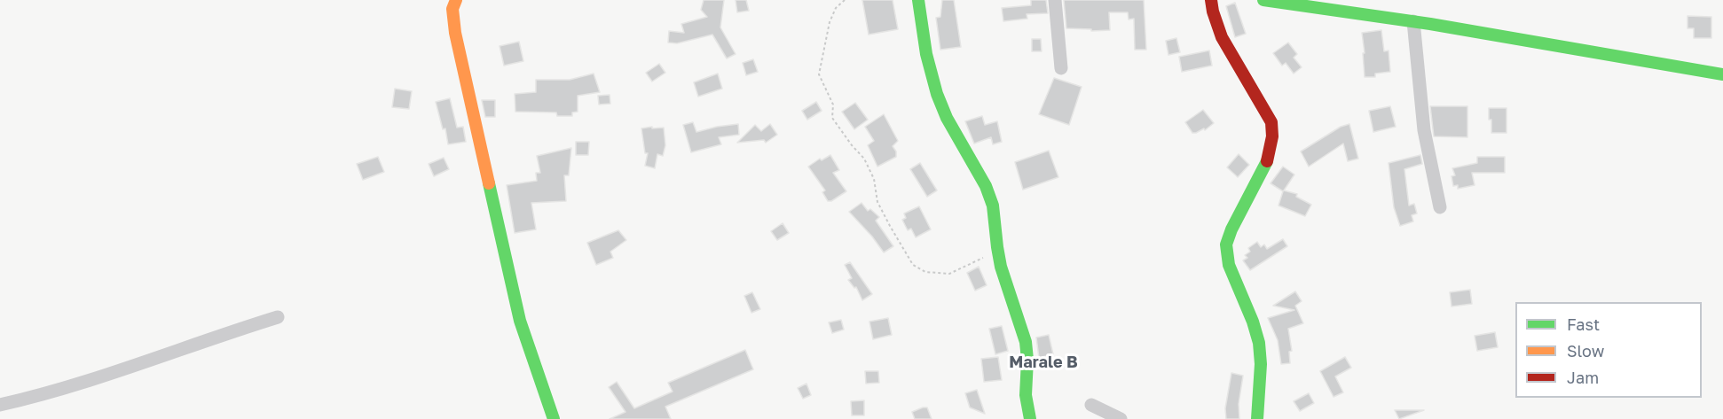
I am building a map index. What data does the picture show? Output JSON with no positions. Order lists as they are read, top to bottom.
{
  "districts": ["Marale B"],
  "legend": ["Fast", "Slow", "Jam"]
}
